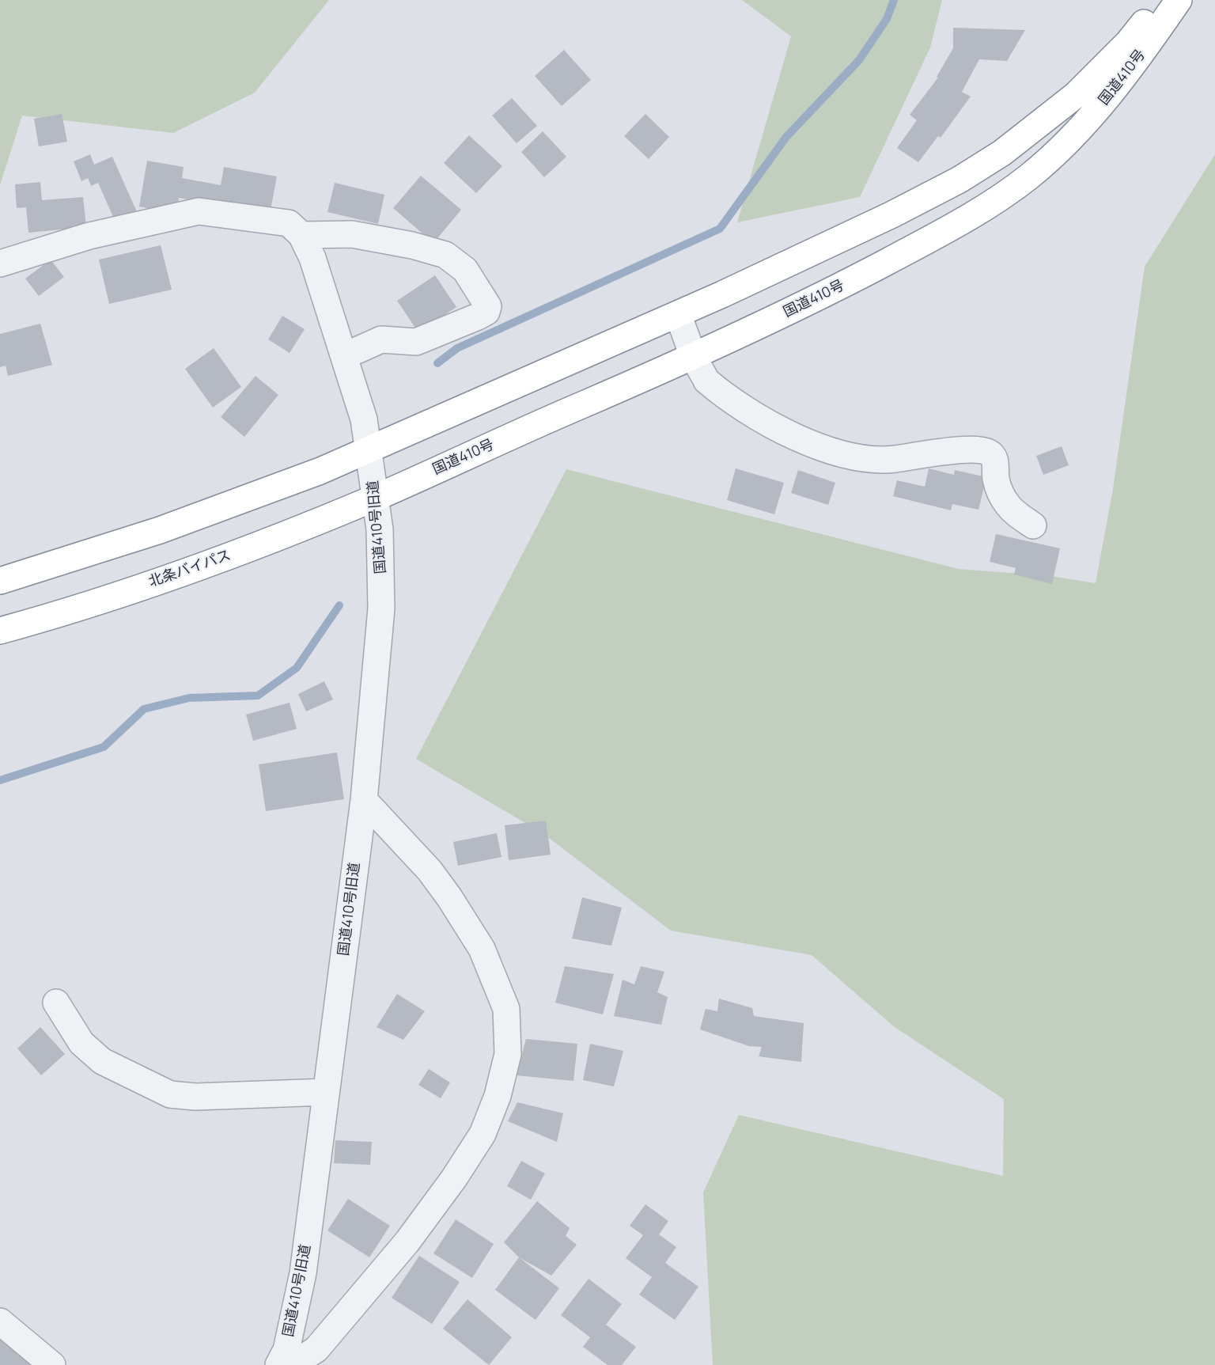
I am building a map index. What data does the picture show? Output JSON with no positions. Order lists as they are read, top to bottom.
{
  "streets": {
    "highway": ["国道410号", "北条バイパス"],
    "street": ["国道410号旧道"]
  },
  "crossings": [
    ["国道410号", "国道410号旧道"],
    ["国道410号", "北条バイパス"],
    ["国道410号旧道", "北条バイパス"]
  ]
}
